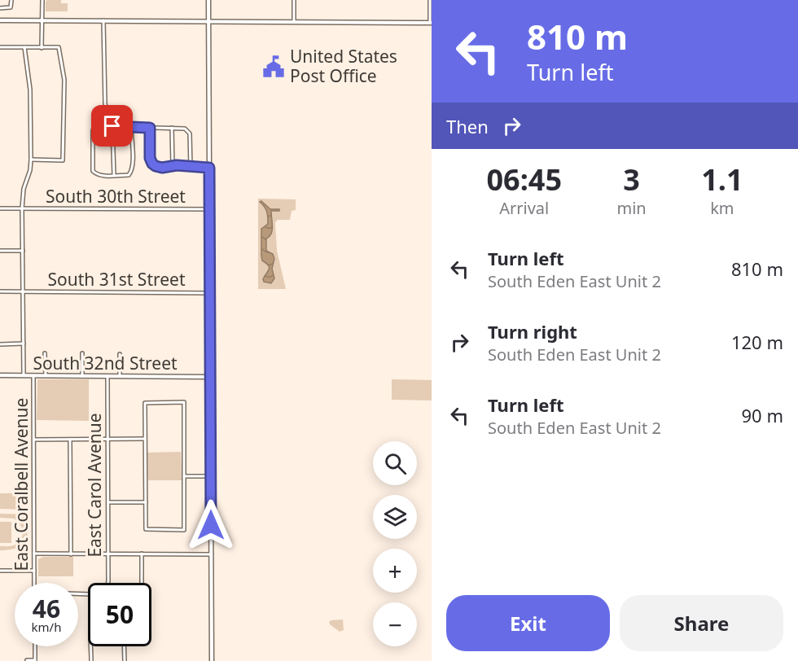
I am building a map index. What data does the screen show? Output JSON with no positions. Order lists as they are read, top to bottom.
{
  "streets": {
    "main road": ["South 32nd Street"],
    "street": [
      "South 30th Street",
      "South 31st Street",
      "East Coralbell Avenue",
      "East Carol Avenue"
    ]
  },
  "crossings": [
    ["South 30th Street", "East Coralbell Avenue"],
    ["South 31st Street", "East Coralbell Avenue"],
    ["South 32nd Street", "East Coralbell Avenue"],
    ["South 32nd Street", "East Carol Avenue"]
  ],
  "places": {
    "public building": ["United States Post Office"]
  },
  "page": {
    "turn": ["810 m", "Turn left"],
    "then": "Then",
    "eta": [
      "06:45",
      "Arrival",
      "3",
      "min",
      "1.1",
      "km"
    ],
    "list": [
      {
        "name": "Turn left",
        "note": "South Eden East Unit 2",
        "value": "810 m"
      },
      {
        "name": "Turn right",
        "note": "South Eden East Unit 2",
        "value": "120 m"
      },
      {
        "name": "Turn left",
        "note": "South Eden East Unit 2",
        "value": "90 m"
      }
    ],
    "map_buttons": ["+", "−"],
    "speed": "46 km/h",
    "limit": "50",
    "buttons": ["Exit", "Share"]
  }
}
